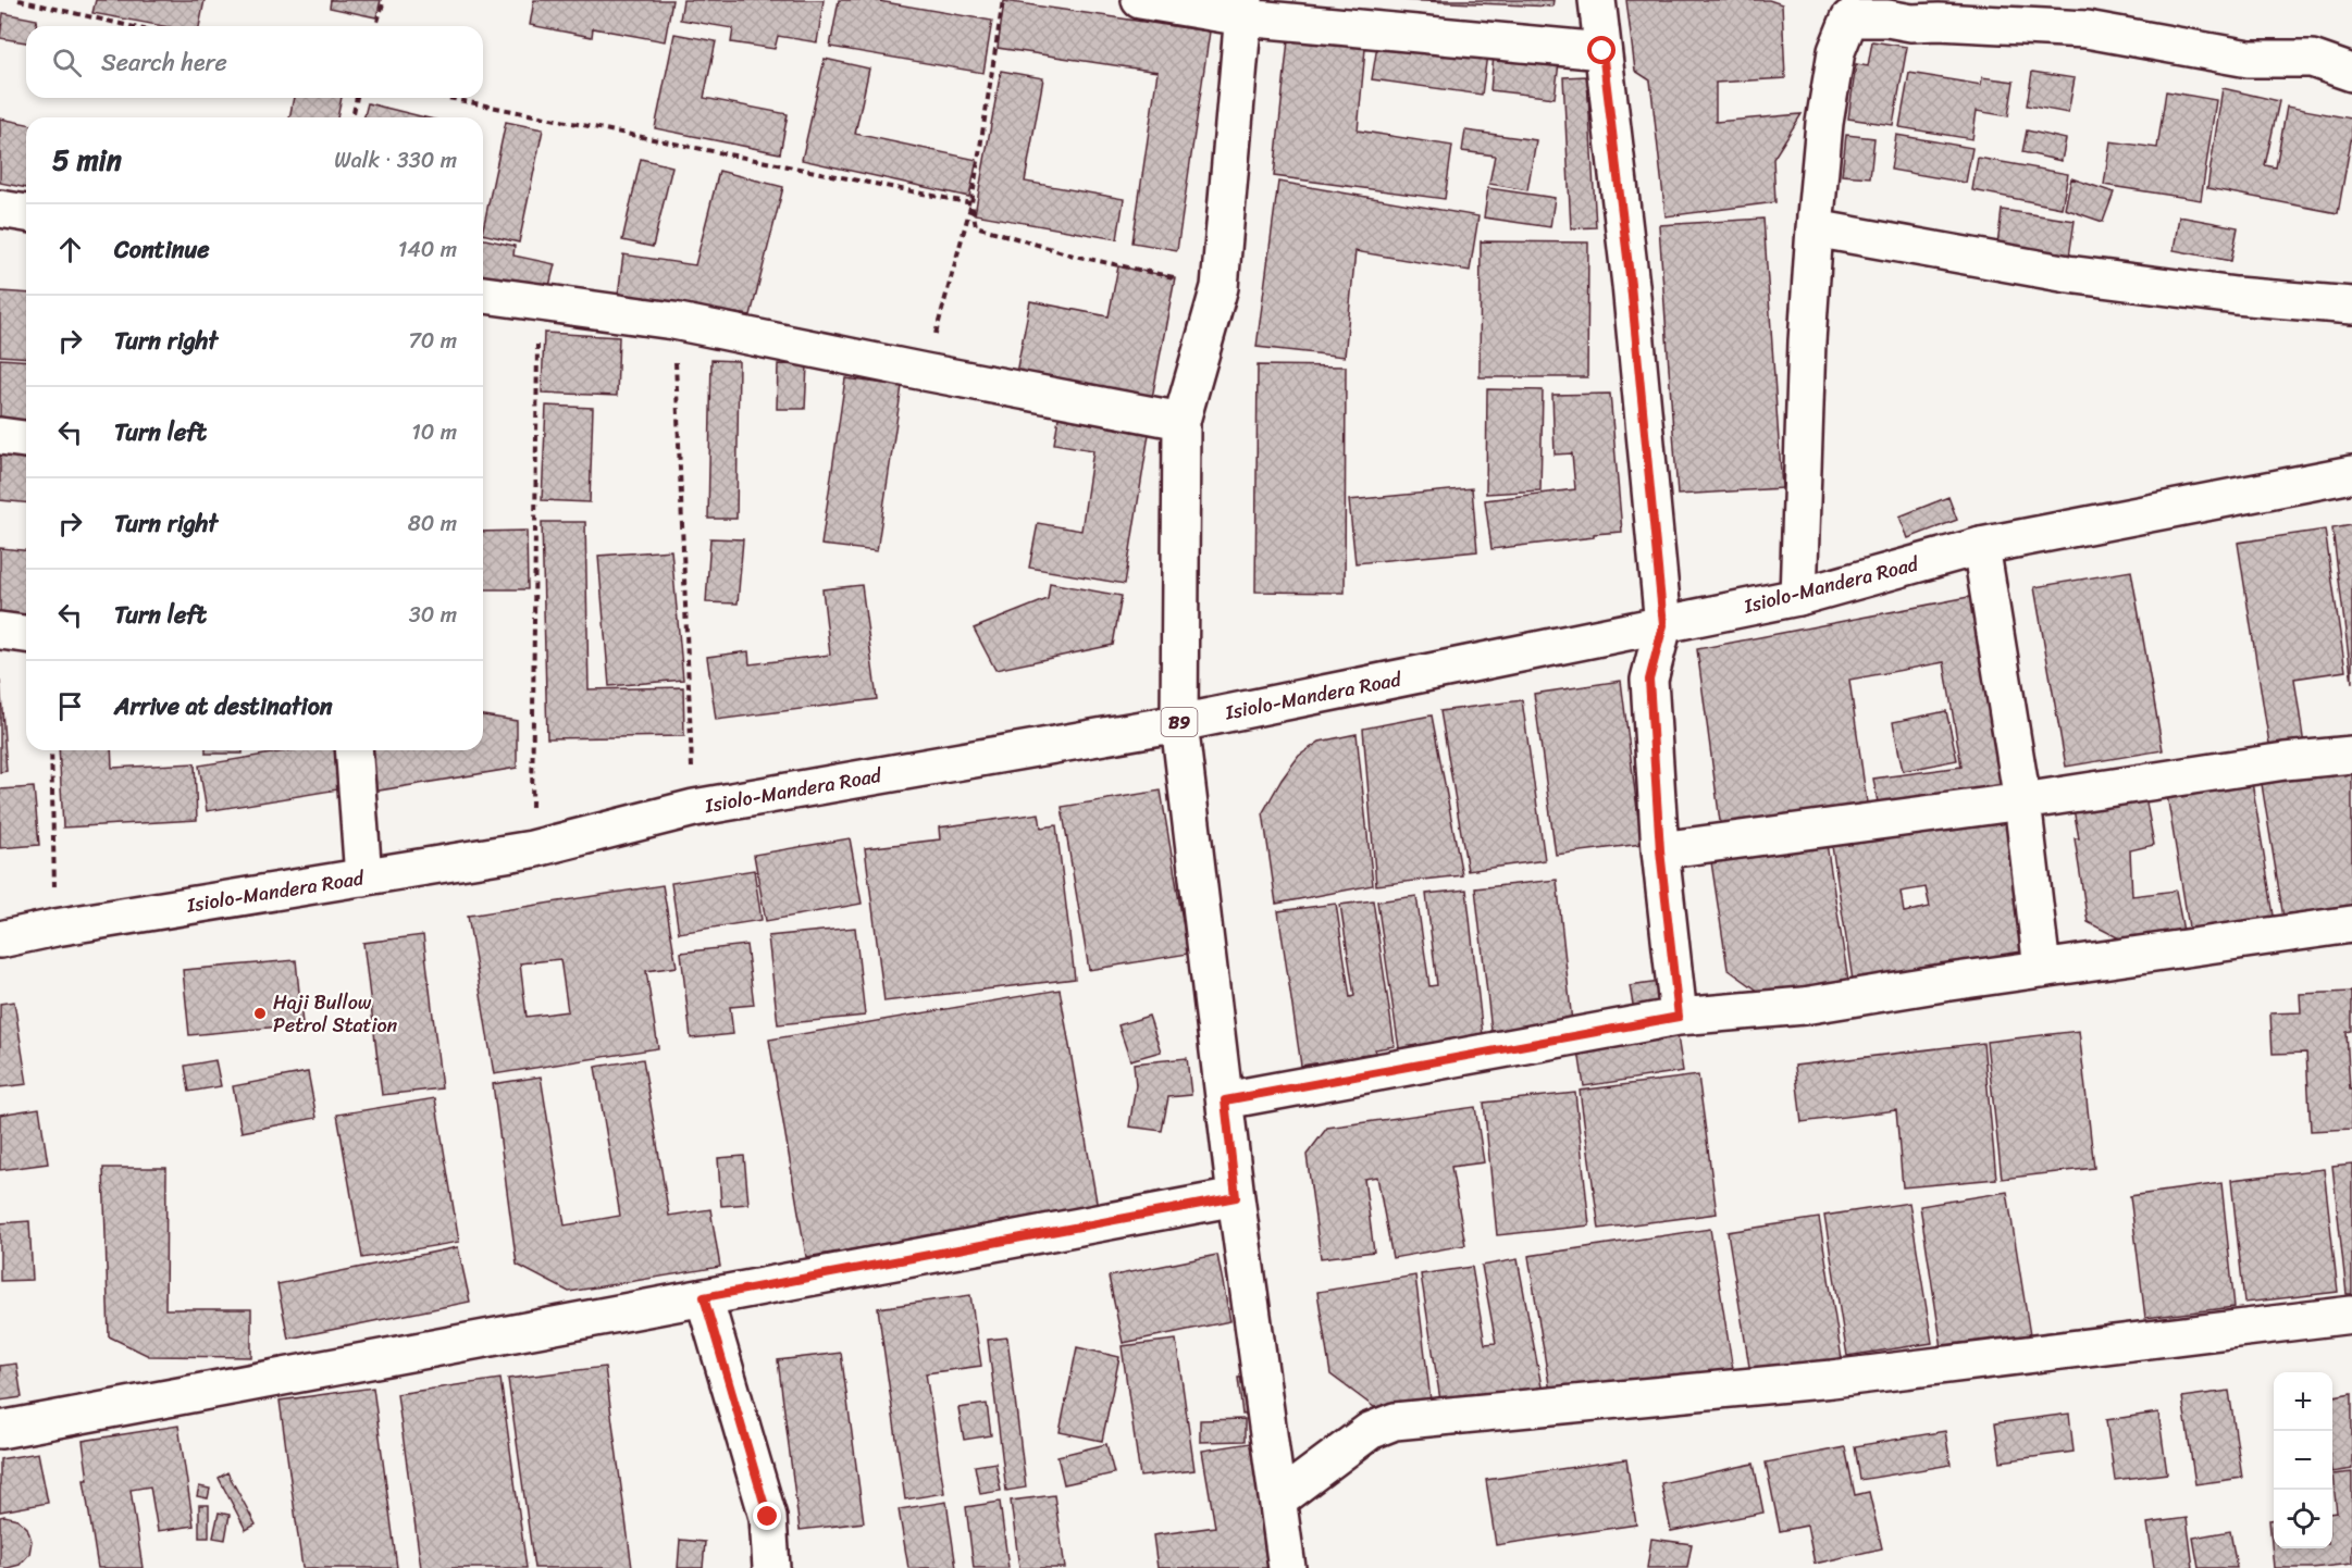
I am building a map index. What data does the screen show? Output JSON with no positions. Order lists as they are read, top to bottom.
{
  "streets": {
    "main road": ["Isiolo-Mandera Road", "B9"]
  },
  "places": ["Haji Bullow Petrol Station"],
  "page": {
    "search": "Search here",
    "heading": ["5 min", "Walk · 330 m"],
    "list": [
      ["Continue", "140 m"],
      ["Turn right", "70 m"],
      ["Turn left", "10 m"],
      ["Turn right", "80 m"],
      ["Turn left", "30 m"],
      "Arrive at destination"
    ],
    "map_buttons": ["+", "−"]
  }
}
